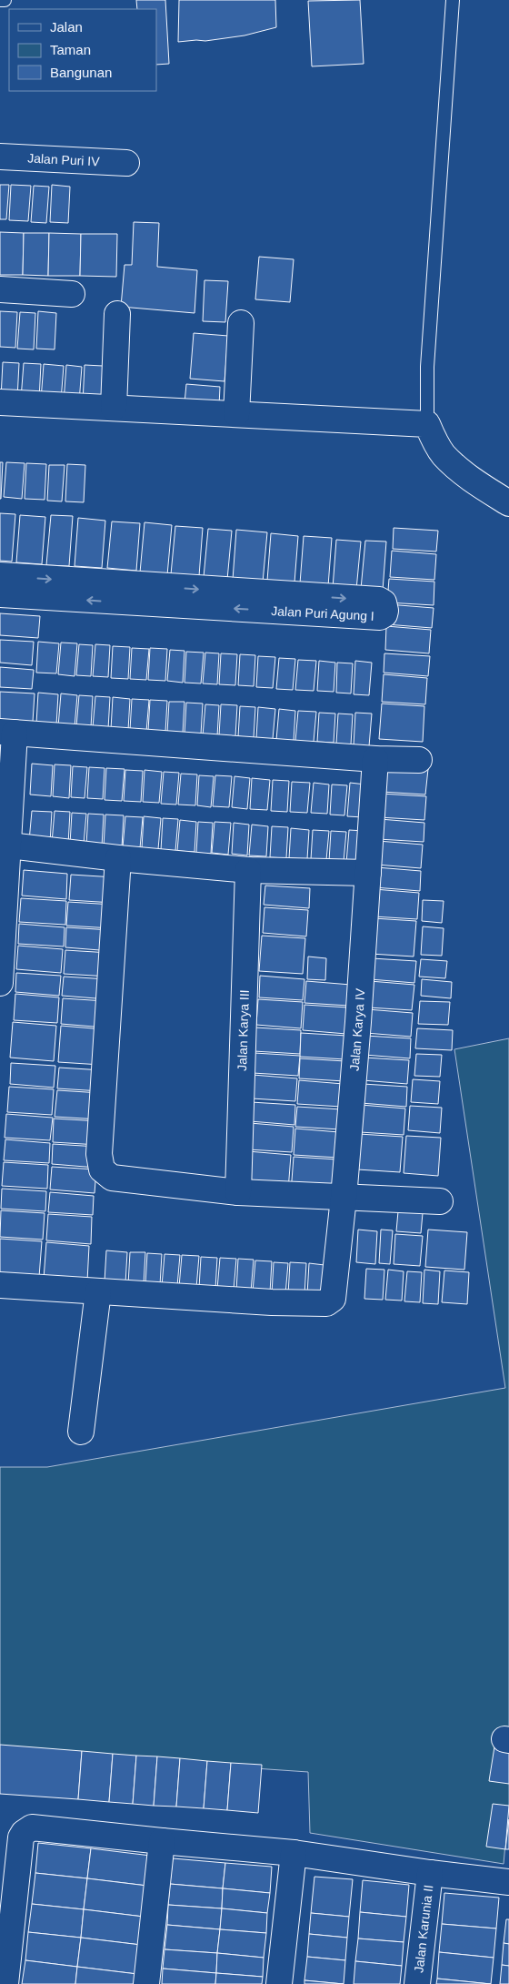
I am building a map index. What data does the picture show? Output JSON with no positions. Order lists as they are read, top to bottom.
{
  "streets": {
    "street": [
      "Jalan Puri IV",
      "Jalan Puri Agung I",
      "Jalan Karya IV",
      "Jalan Karya III",
      "Jalan Karunia II"
    ]
  },
  "legend": ["Jalan", "Taman", "Bangunan"]
}
